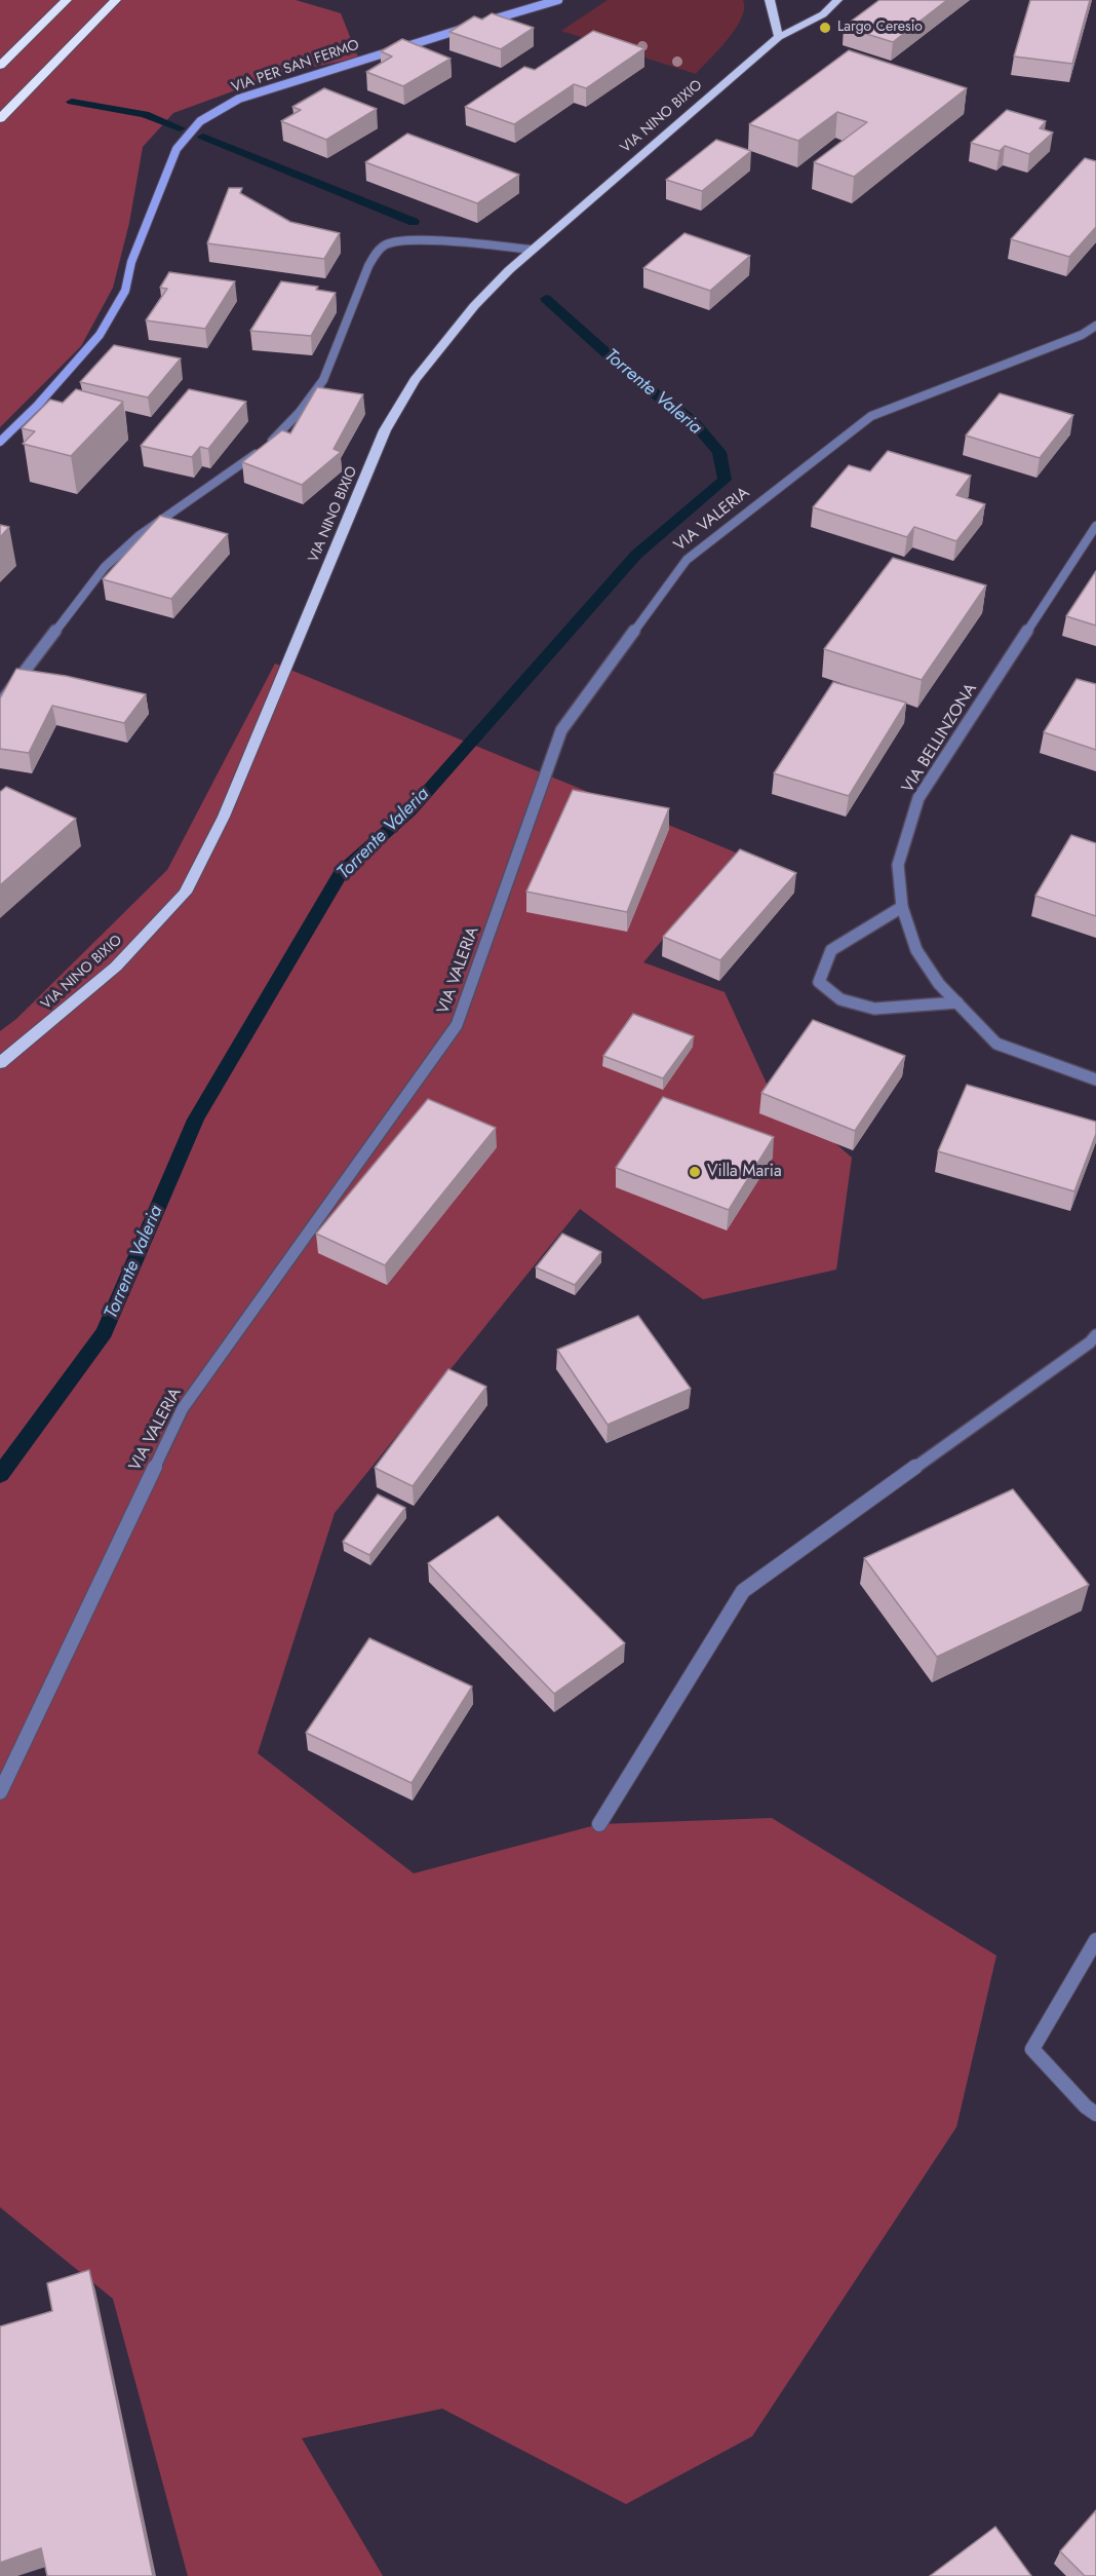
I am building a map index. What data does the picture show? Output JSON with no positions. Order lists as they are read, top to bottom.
{
  "streets": {
    "main road": ["VIA PER SAN FERMO", "VIA NINO BIXIO"],
    "street": ["VIA VALERIA", "VIA BELLINZONA"]
  },
  "water": ["Torrente Valeria"],
  "places": ["Largo Ceresio", "Villa Maria"]
}
